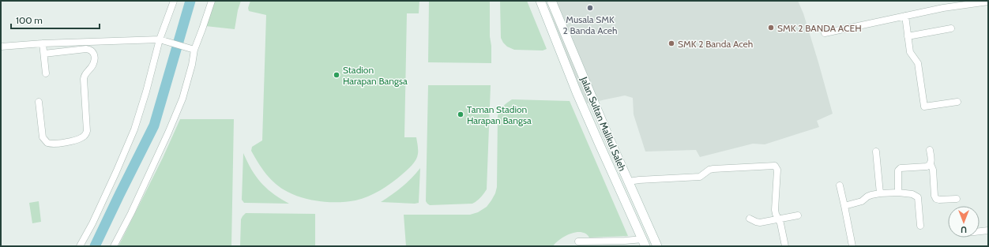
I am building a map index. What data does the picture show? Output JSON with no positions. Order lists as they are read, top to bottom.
{
  "streets": {
    "main road": ["Jalan Sultan Malikul Saleh"]
  },
  "places": [
    "Musala SMK 2 Banda Aceh",
    "SMK 2 BANDA ACEH",
    "SMK 2 Banda Aceh",
    "Stadion Harapan Bangsa",
    "Taman Stadion Harapan Bangsa"
  ],
  "scale_bar": "100 m",
  "north": "bottom"
}
